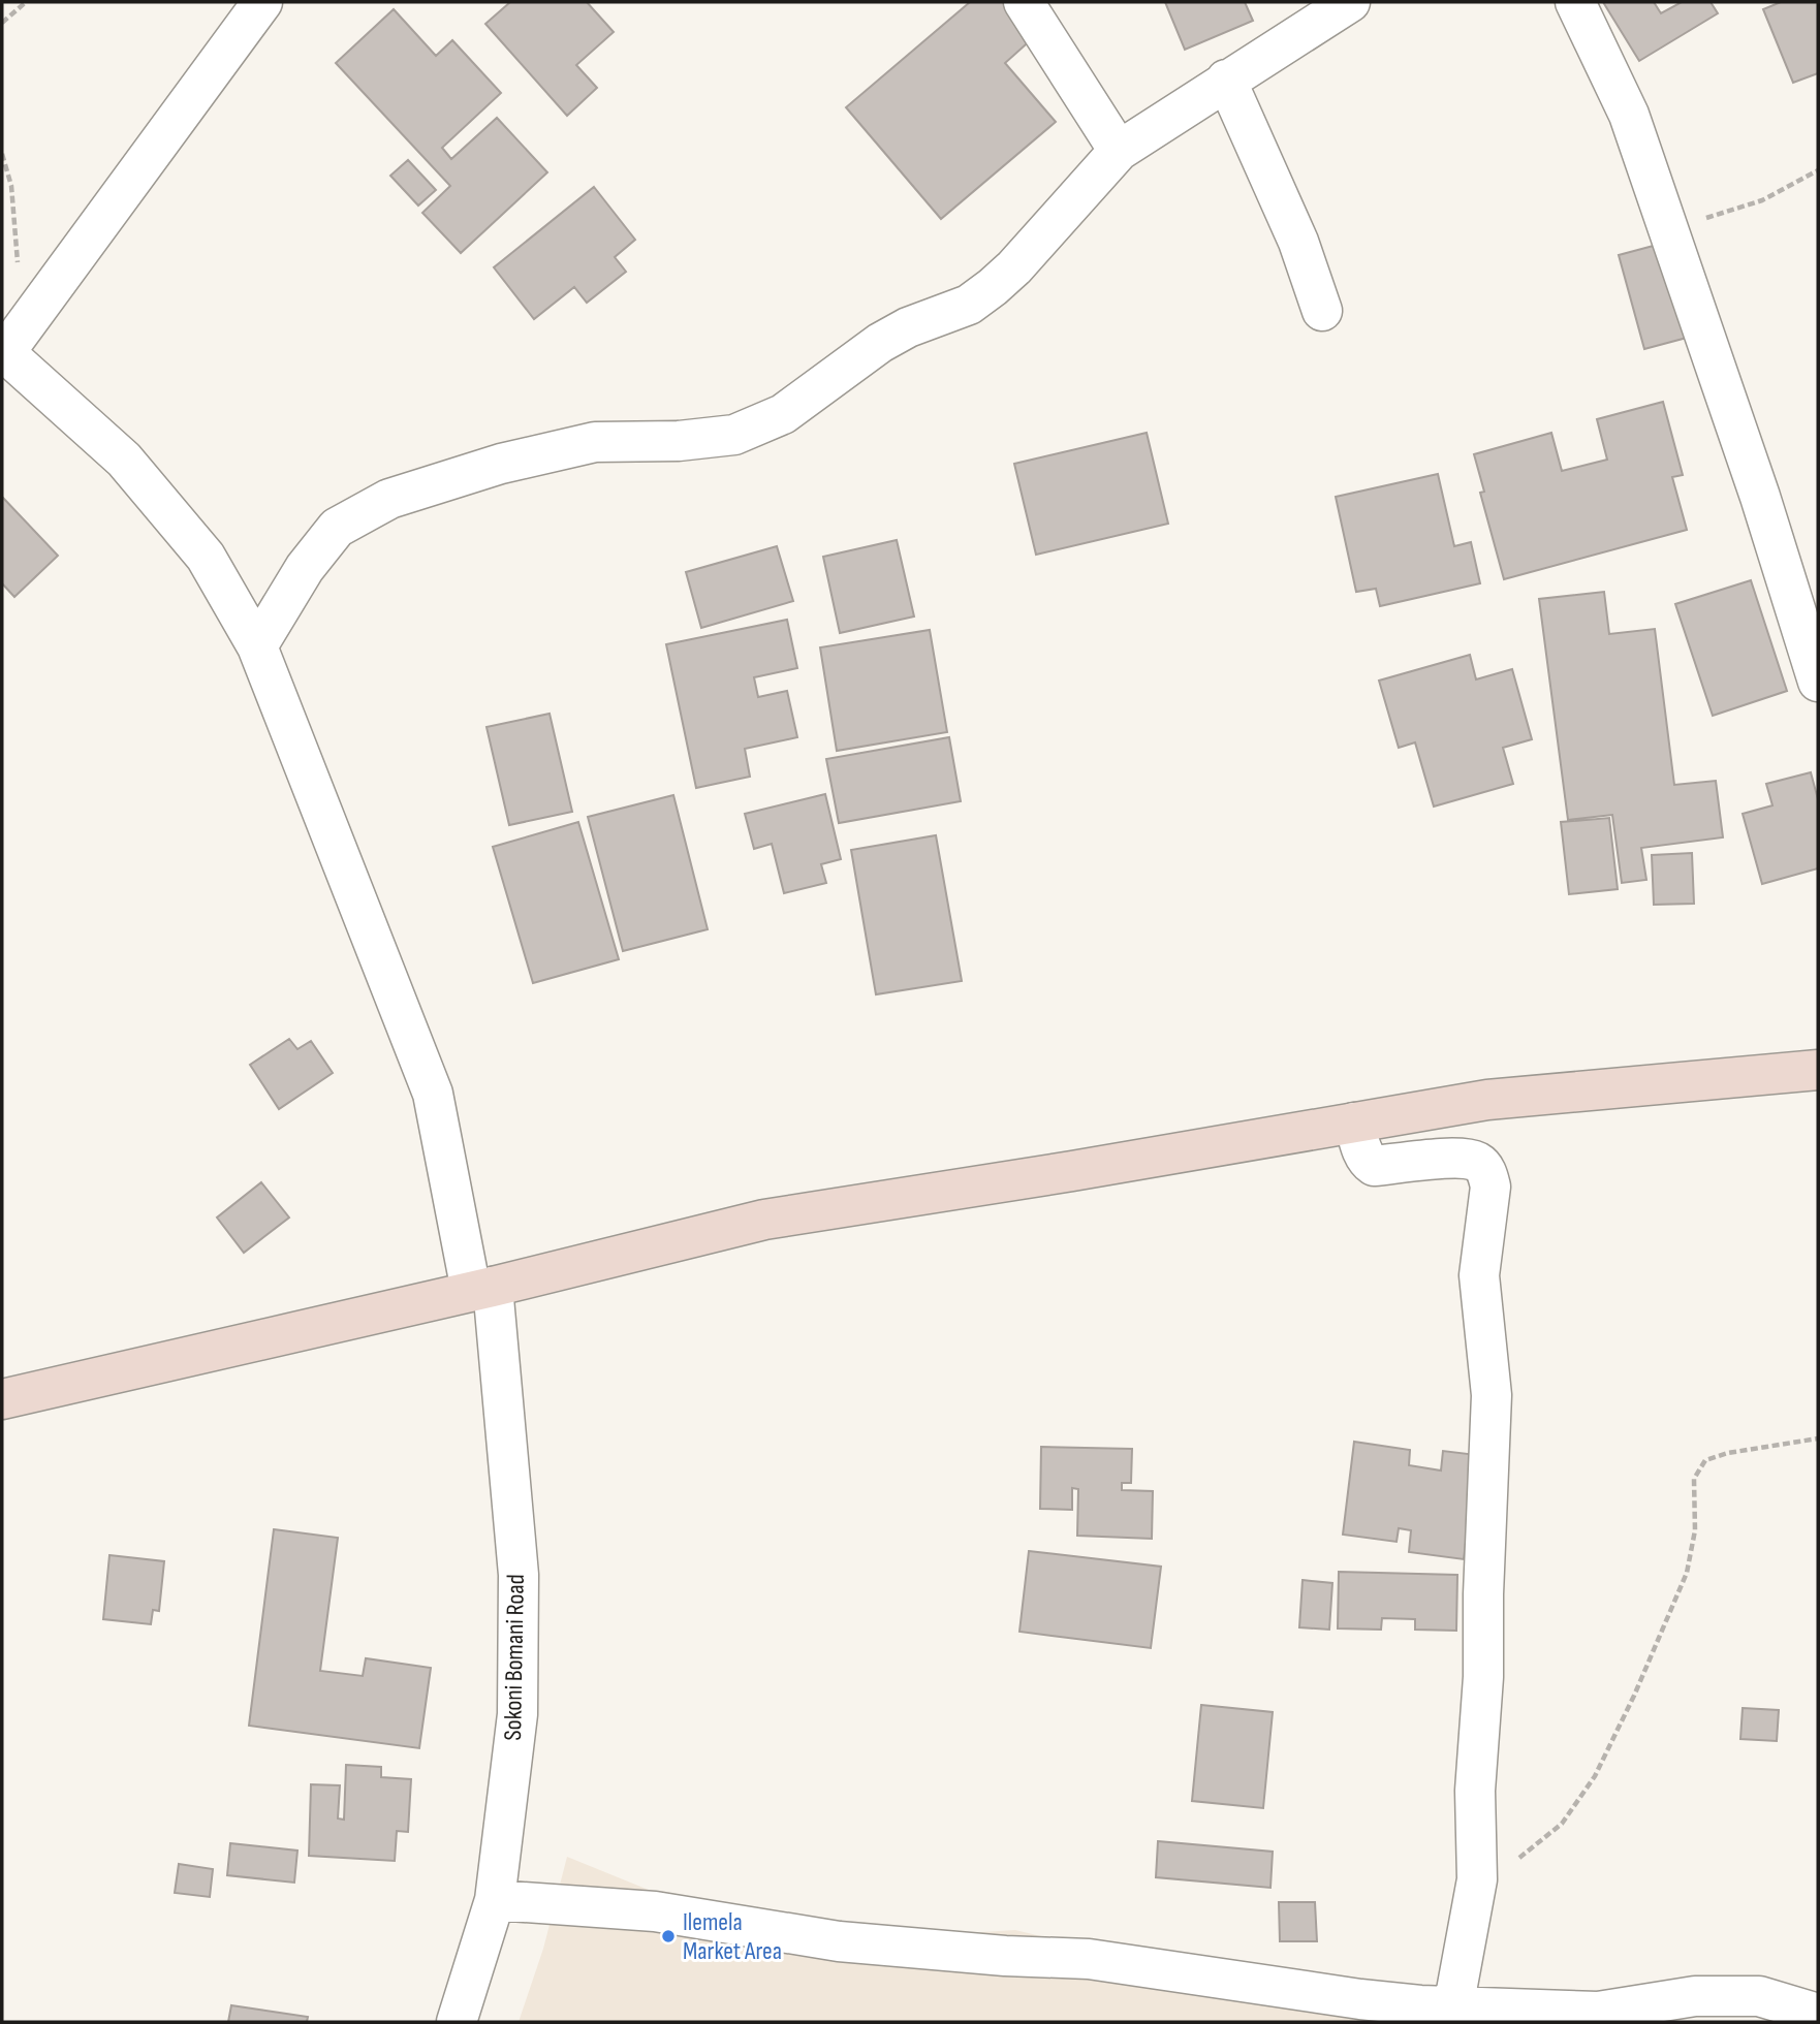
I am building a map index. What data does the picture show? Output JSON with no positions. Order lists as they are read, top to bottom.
{
  "streets": {
    "street": ["Sokoni Bomani Road"]
  },
  "places": ["Ilemela Market Area"]
}
